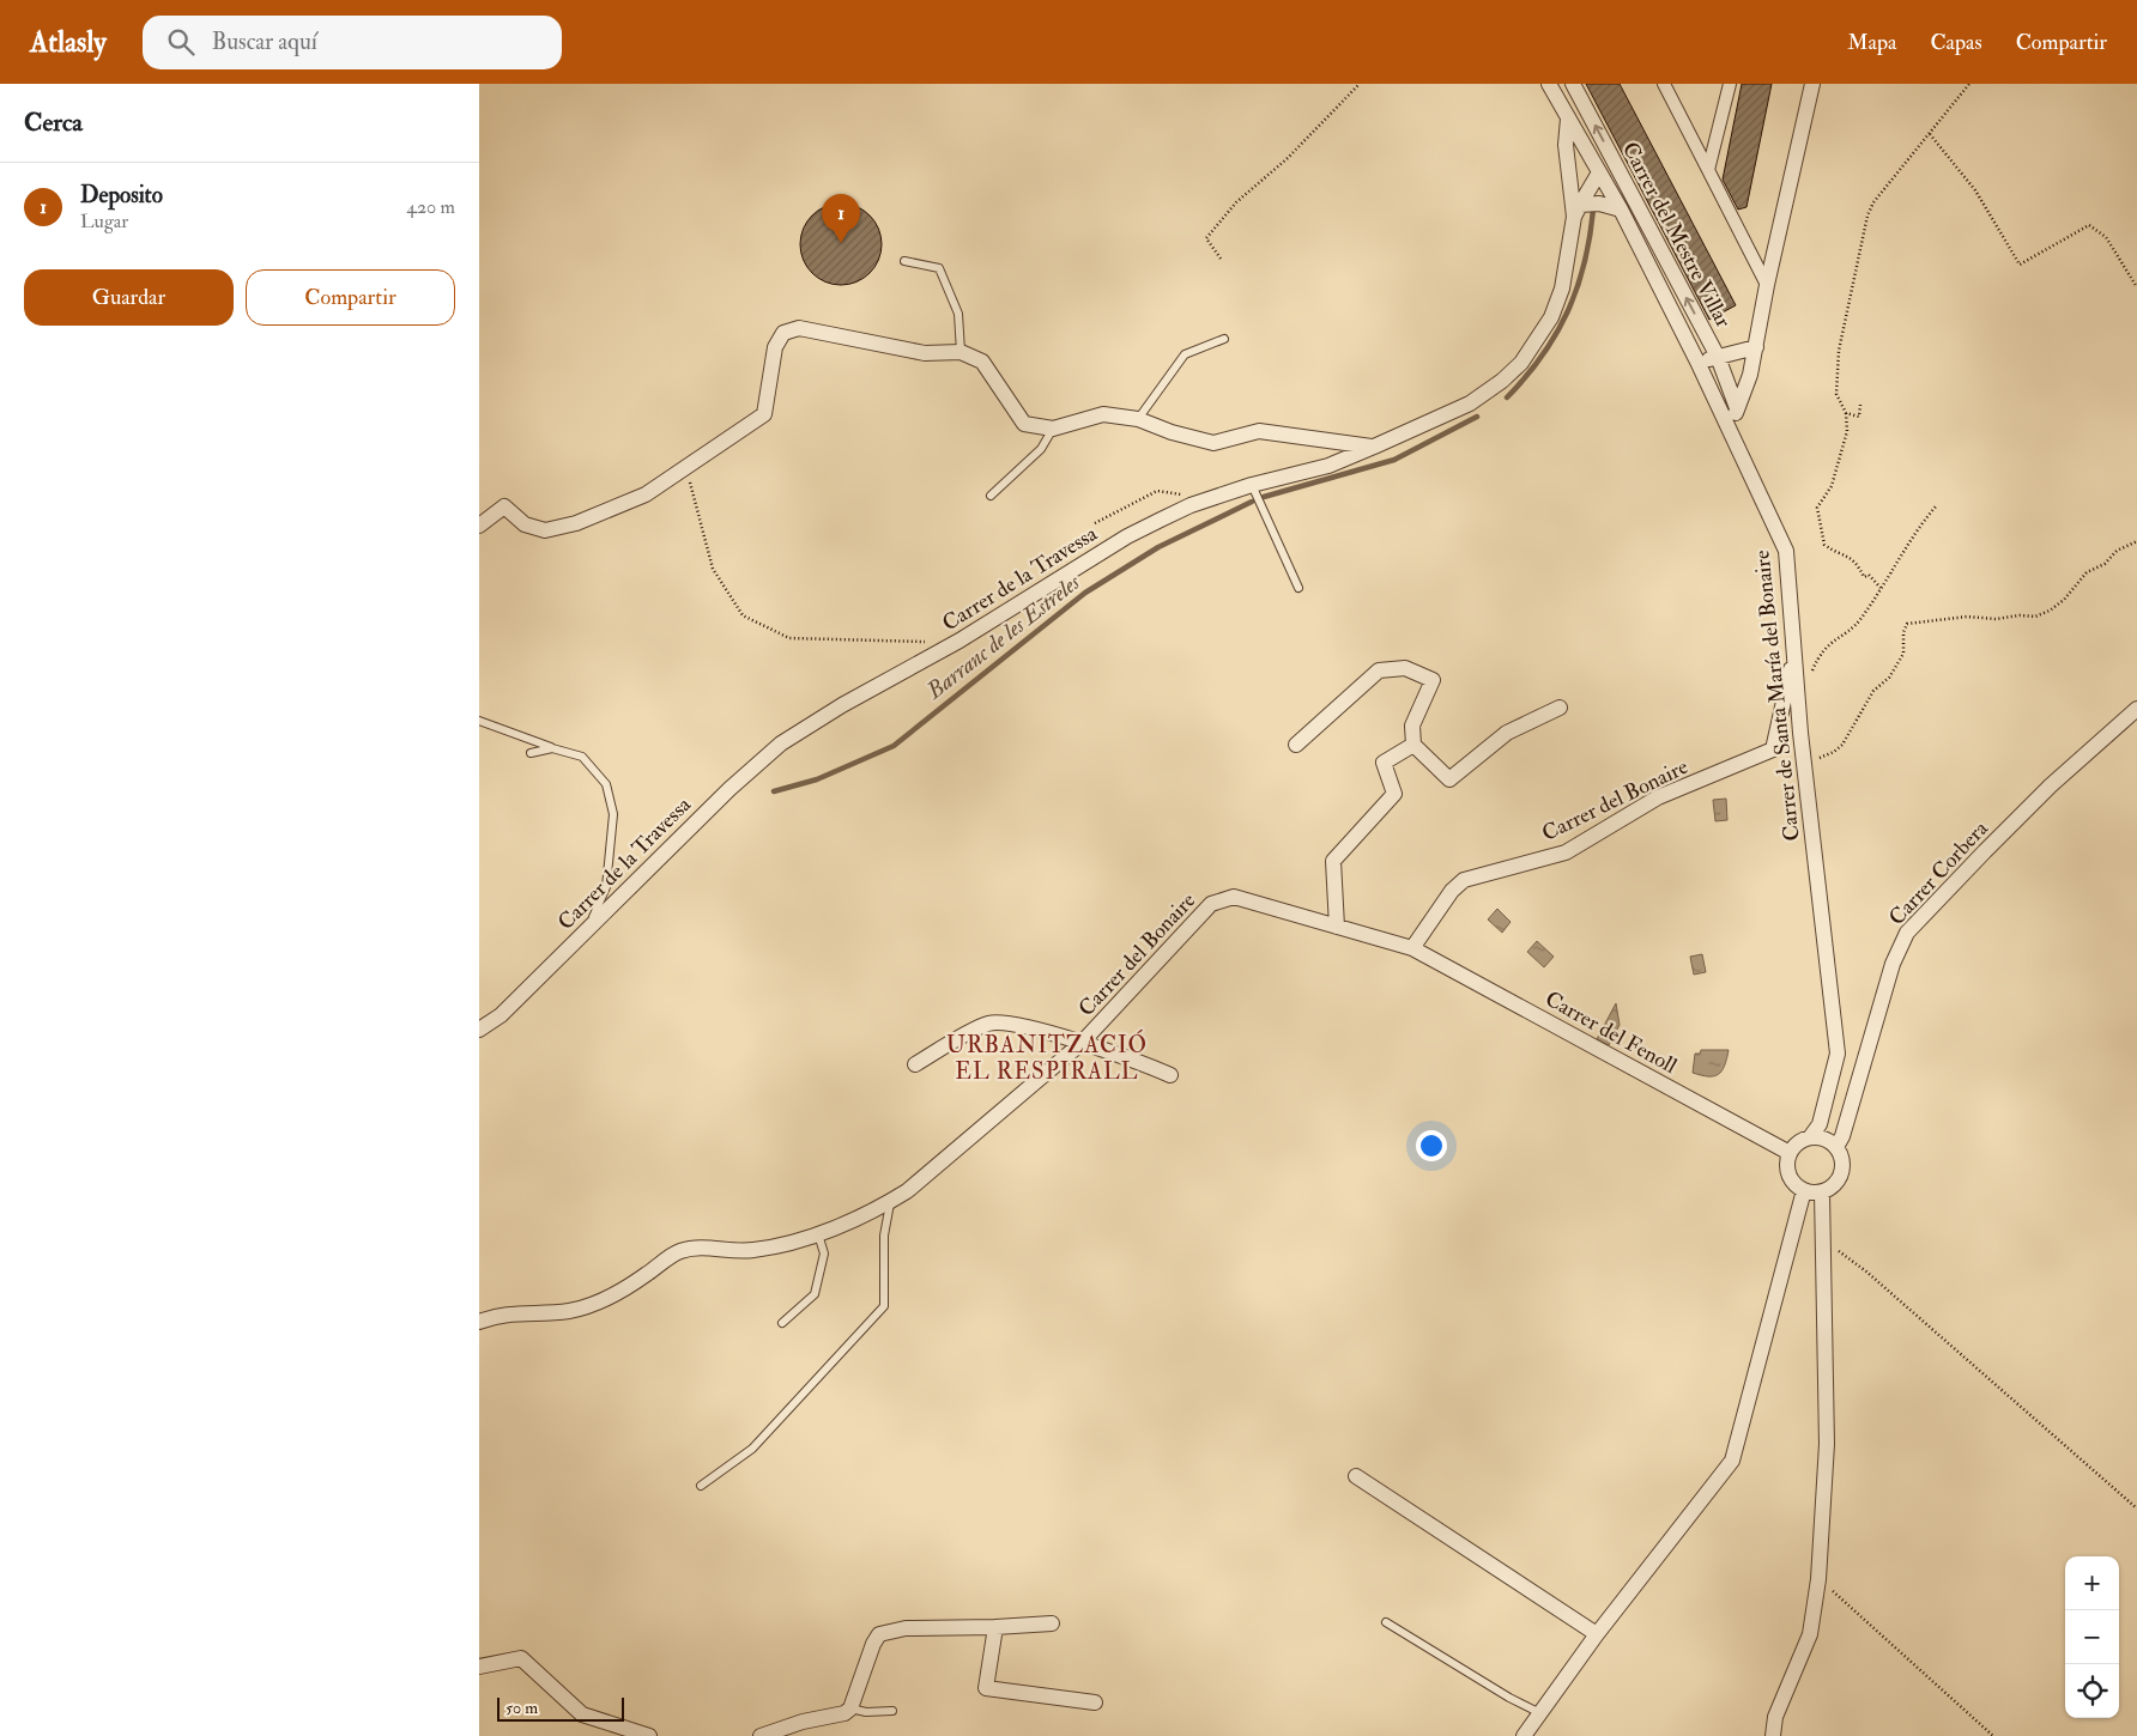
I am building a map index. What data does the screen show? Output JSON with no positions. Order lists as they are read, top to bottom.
{
  "streets": {
    "street": [
      "Carrer del Mestre Villar",
      "Carrer de la Travessa",
      "Carrer de Santa María del Bonaire",
      "Carrer del Bonaire",
      "Carrer Corbera",
      "Carrer del Fenoll"
    ]
  },
  "crossings": [
    ["Carrer de la Travessa", "Carrer de Santa María del Bonaire"],
    ["Carrer de Santa María del Bonaire", "Carrer del Bonaire"],
    ["Carrer de Santa María del Bonaire", "Carrer Corbera"],
    ["Carrer de Santa María del Bonaire", "Carrer del Fenoll"],
    ["Carrer del Bonaire", "Carrer del Fenoll"],
    ["Carrer Corbera", "Carrer del Fenoll"]
  ],
  "districts": ["URBANITZACIÓ EL RESPIRALL"],
  "water": ["Barranc de les Estreles"],
  "scale_bar": "50 m",
  "page": {
    "header": "Atlasly",
    "search": "Buscar aquí",
    "nav": ["Mapa", "Capas", "Compartir"],
    "heading": "Cerca",
    "list": [
      {
        "mark": "1",
        "name": "Deposito",
        "note": "Lugar",
        "value": "420 m"
      }
    ],
    "pins": "1",
    "buttons": ["Guardar", "Compartir"],
    "map_buttons": ["+", "−"],
    "scale": "50 m"
  }
}
